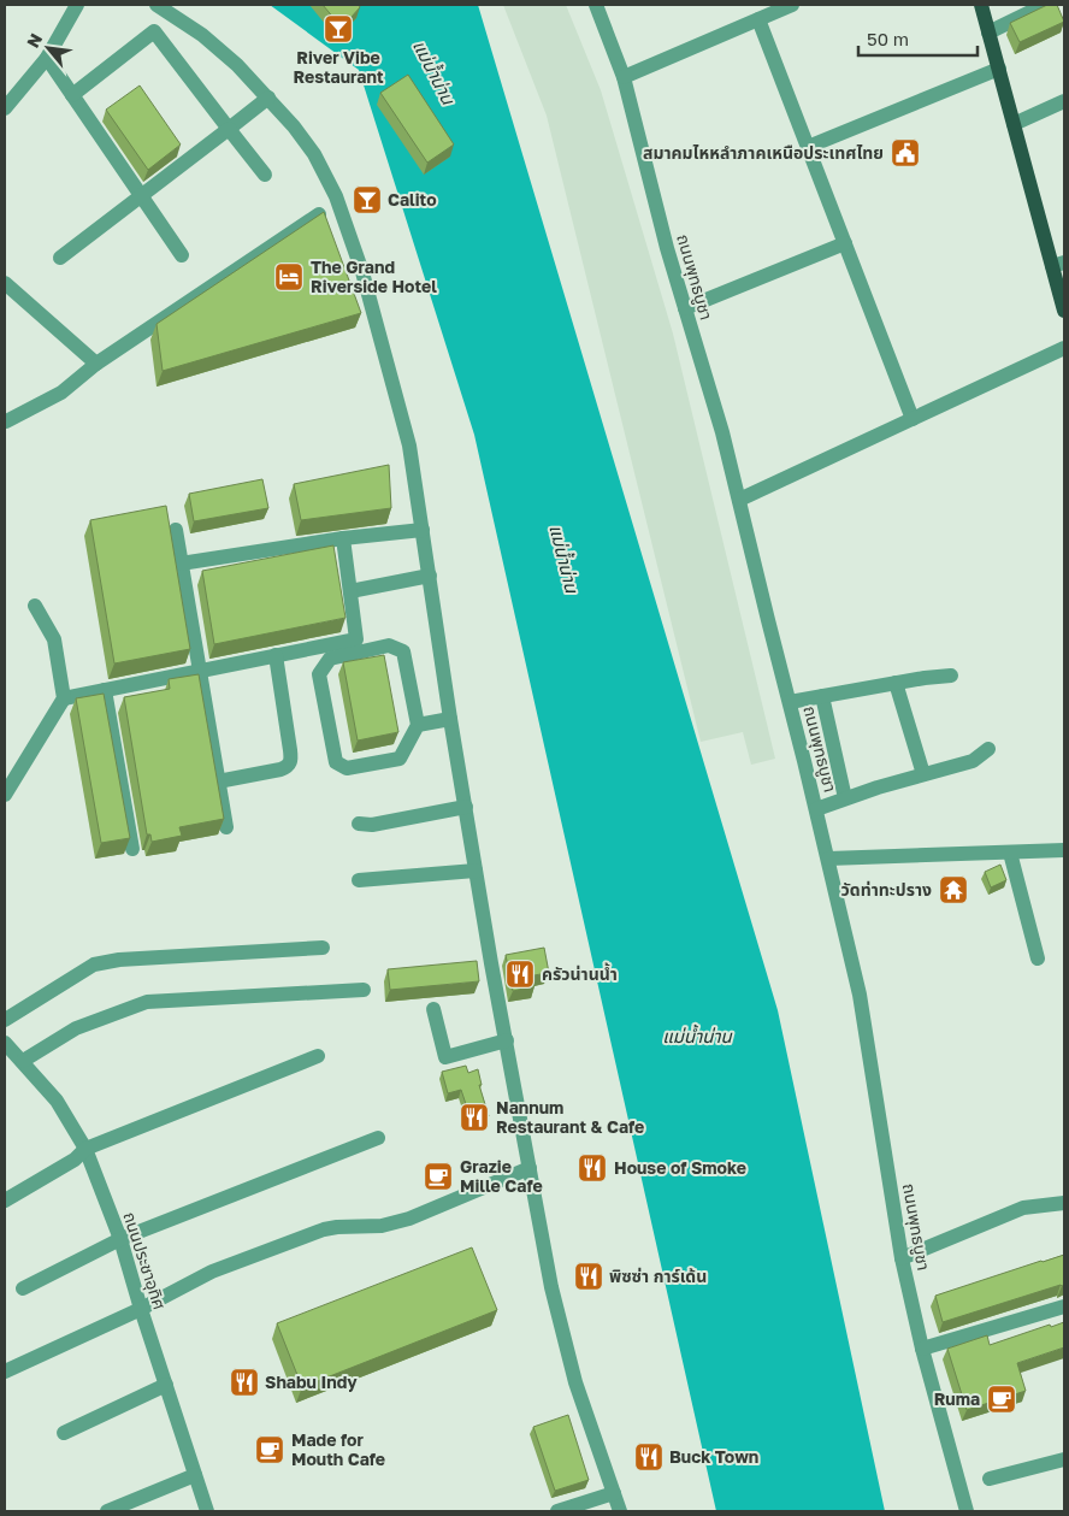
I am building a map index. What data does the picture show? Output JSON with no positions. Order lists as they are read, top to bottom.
{
  "streets": {
    "street": ["ถนนพุทธบูชา", "ถนนประชาอุทิศ"]
  },
  "water": ["แม่น้ำน่าน"],
  "places": {
    "bar": ["River Vibe Restaurant", "Calito"],
    "public building": ["สมาคมไหหลำภาคเหนือประเทศไทย"],
    "hotel": ["The Grand Riverside Hotel"],
    "temple": ["วัดท่าทะปราง"],
    "restaurant": [
      "ครัวน่านน้ำ",
      "Nannum Restaurant & Cafe",
      "House of Smoke",
      "พิซซ่า การ์เด้น",
      "Shabu Indy",
      "Buck Town"
    ],
    "cafe": ["Grazie Mille Cafe", "Ruma", "Made for Mouth Cafe"]
  },
  "scale_bar": "50 m",
  "north": "top left"
}
